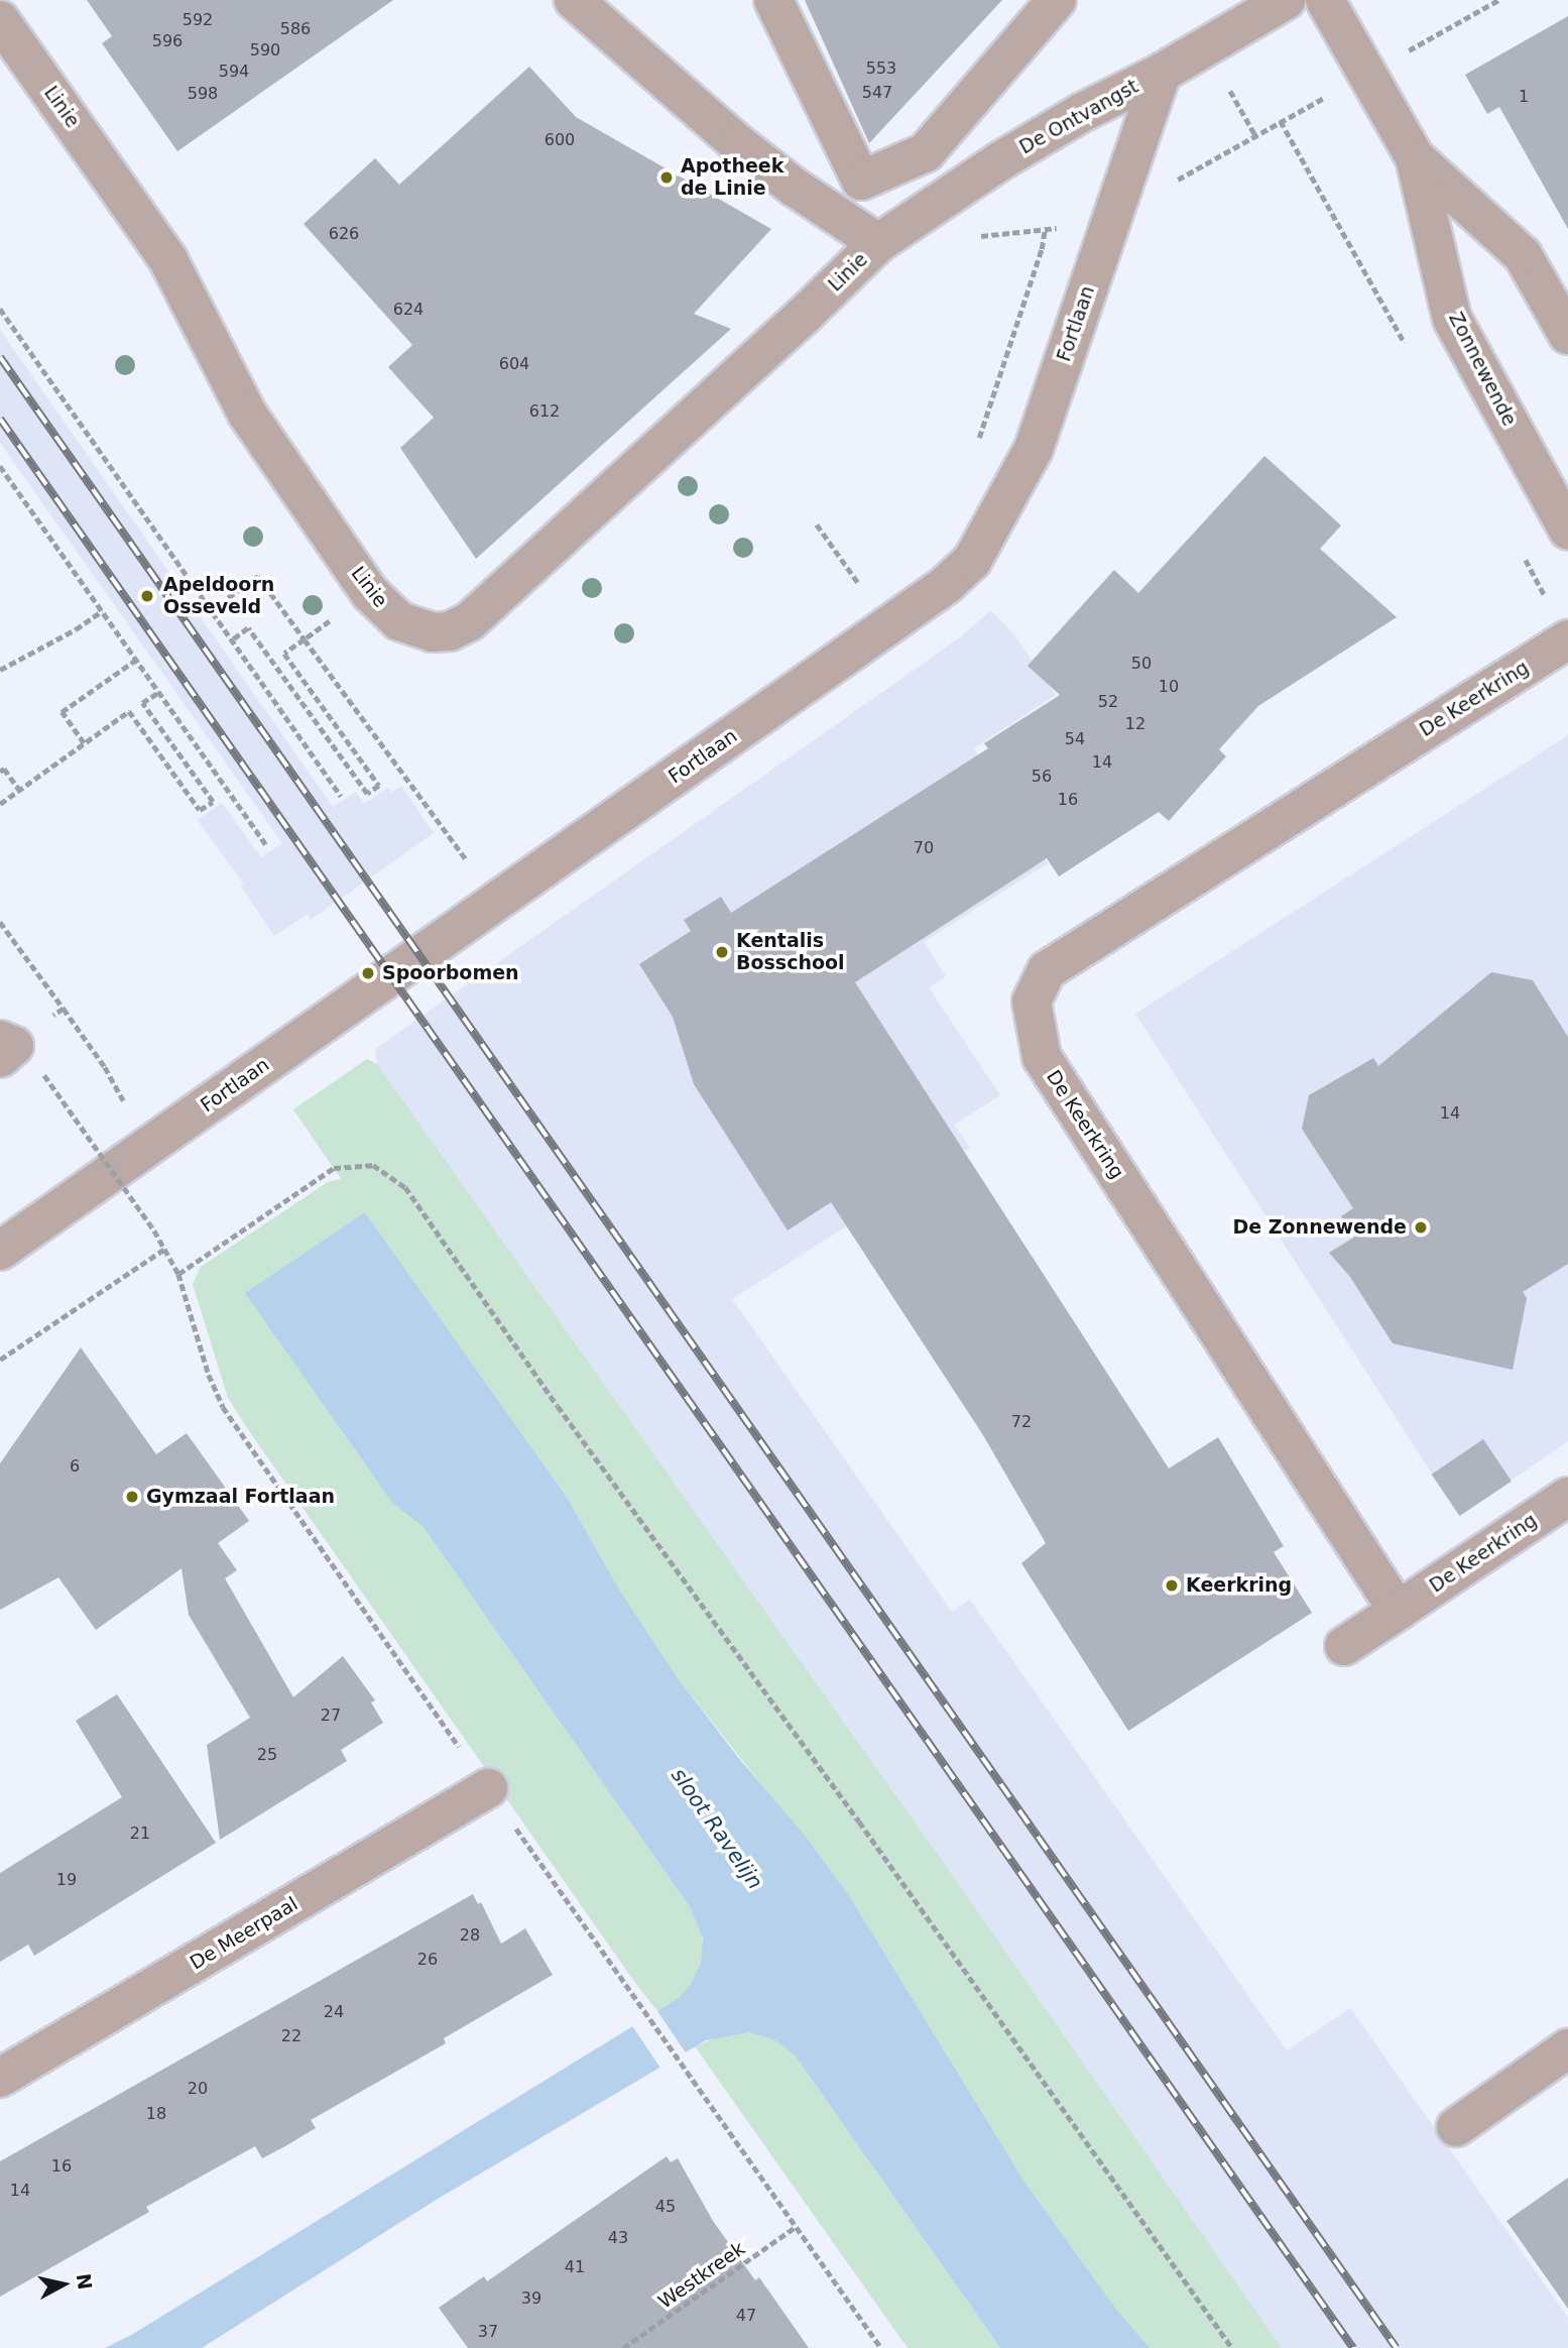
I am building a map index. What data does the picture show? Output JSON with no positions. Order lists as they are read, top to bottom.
{
  "streets": {
    "street": [
      "Linie",
      "De Ontvangst",
      "Fortlaan",
      "Zonnewende",
      "De Keerkring",
      "De Meerpaal"
    ],
    "path": ["Westkreek"]
  },
  "crossings": [
    ["Linie", "De Ontvangst"],
    ["De Ontvangst", "Fortlaan"]
  ],
  "water": ["sloot Ravelijn"],
  "places": [
    "Apotheek de Linie",
    "Apeldoorn Osseveld",
    "Kentalis Bosschool",
    "Spoorbomen",
    "De Zonnewende",
    "Gymzaal Fortlaan",
    "Keerkring"
  ],
  "house_numbers": [
    "592",
    "586",
    "596",
    "590",
    "553",
    "594",
    "547",
    "598",
    "1",
    "600",
    "626",
    "624",
    "604",
    "612",
    "50",
    "10",
    "52",
    "12",
    "54",
    "14",
    "56",
    "16",
    "70",
    "14",
    "72",
    "6",
    "27",
    "25",
    "21",
    "19",
    "28",
    "26",
    "24",
    "22",
    "20",
    "18",
    "16",
    "14",
    "45",
    "43",
    "41",
    "39",
    "47",
    "37"
  ],
  "north": "right"
}
